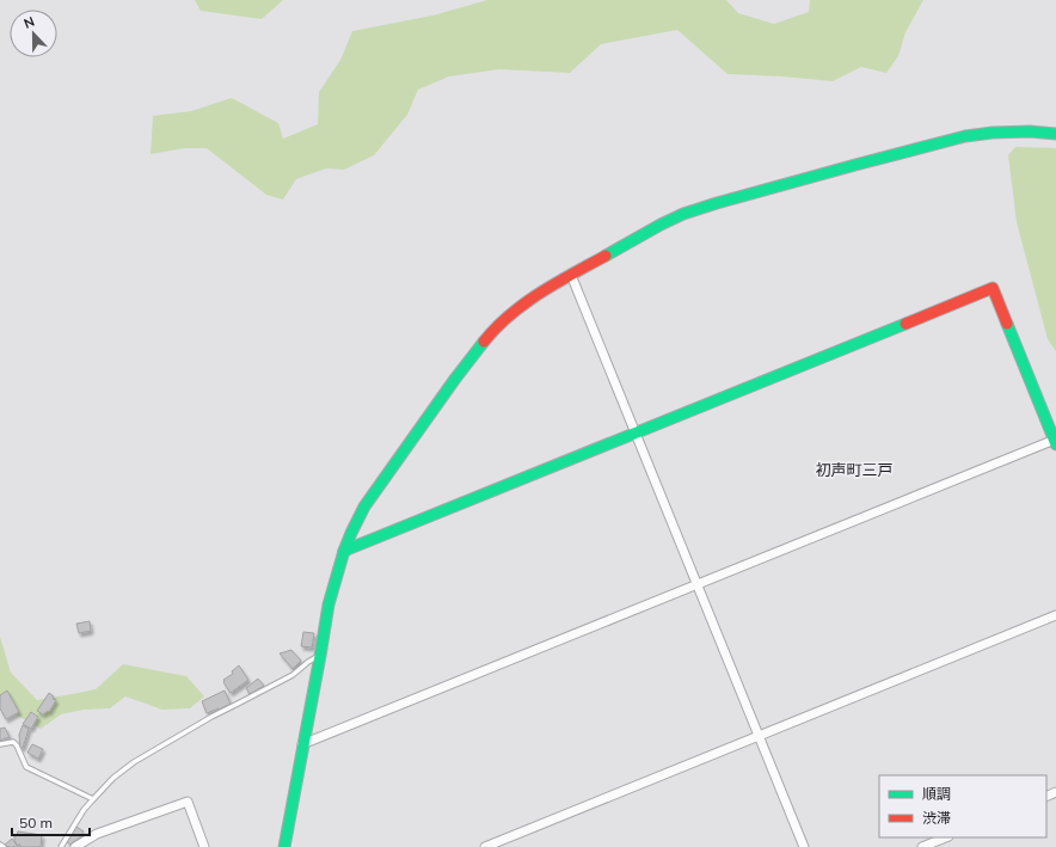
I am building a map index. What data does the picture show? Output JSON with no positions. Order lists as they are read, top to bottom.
{
  "districts": ["初声町三戸"],
  "legend": ["順調", "渋滞"],
  "scale_bar": "50 m",
  "north": "top"
}
